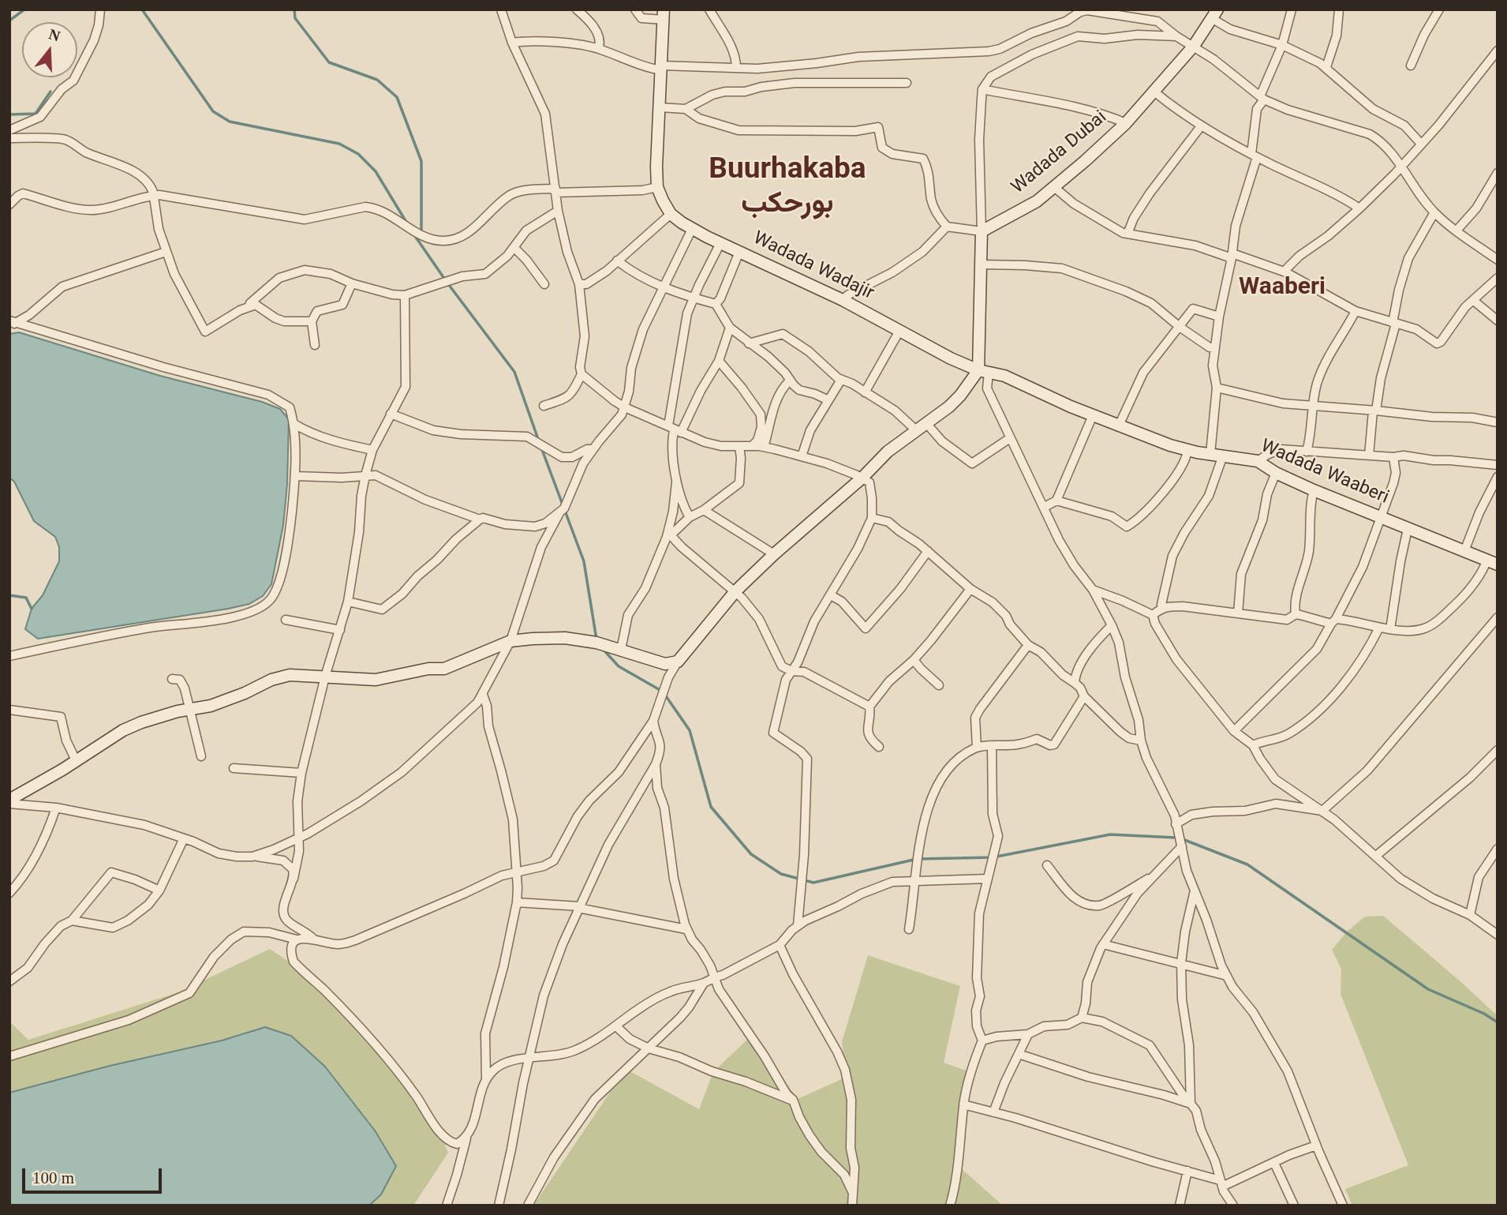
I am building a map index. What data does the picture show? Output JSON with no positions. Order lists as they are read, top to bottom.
{
  "streets": {
    "street": ["Wadada Dubai", "Wadada Wadajir", "Wadada Waaberi"]
  },
  "crossings": [
    ["Wadada Wadajir", "Wadada Waaberi"]
  ],
  "districts": ["Buurhakaba بورحكب", "Waaberi"],
  "scale_bar": "100 m",
  "north": "top"
}
